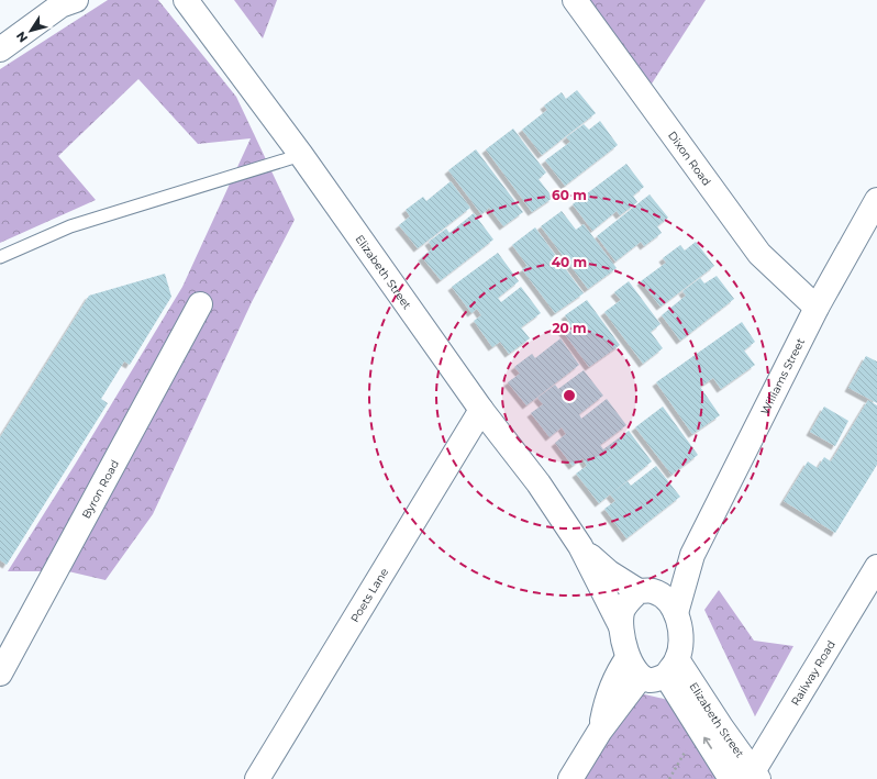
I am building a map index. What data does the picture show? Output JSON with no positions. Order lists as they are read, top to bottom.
{
  "streets": {
    "street": [
      "Dixon Road",
      "Elizabeth Street",
      "Williams Street",
      "Byron Road",
      "Poets Lane",
      "Railway Road"
    ]
  },
  "crossings": [
    ["Dixon Road", "Williams Street"],
    ["Elizabeth Street", "Williams Street"],
    ["Elizabeth Street", "Poets Lane"],
    ["Elizabeth Street", "Railway Road"]
  ],
  "north": "bottom left",
  "rings": ["60 m", "40 m", "20 m"]
}
